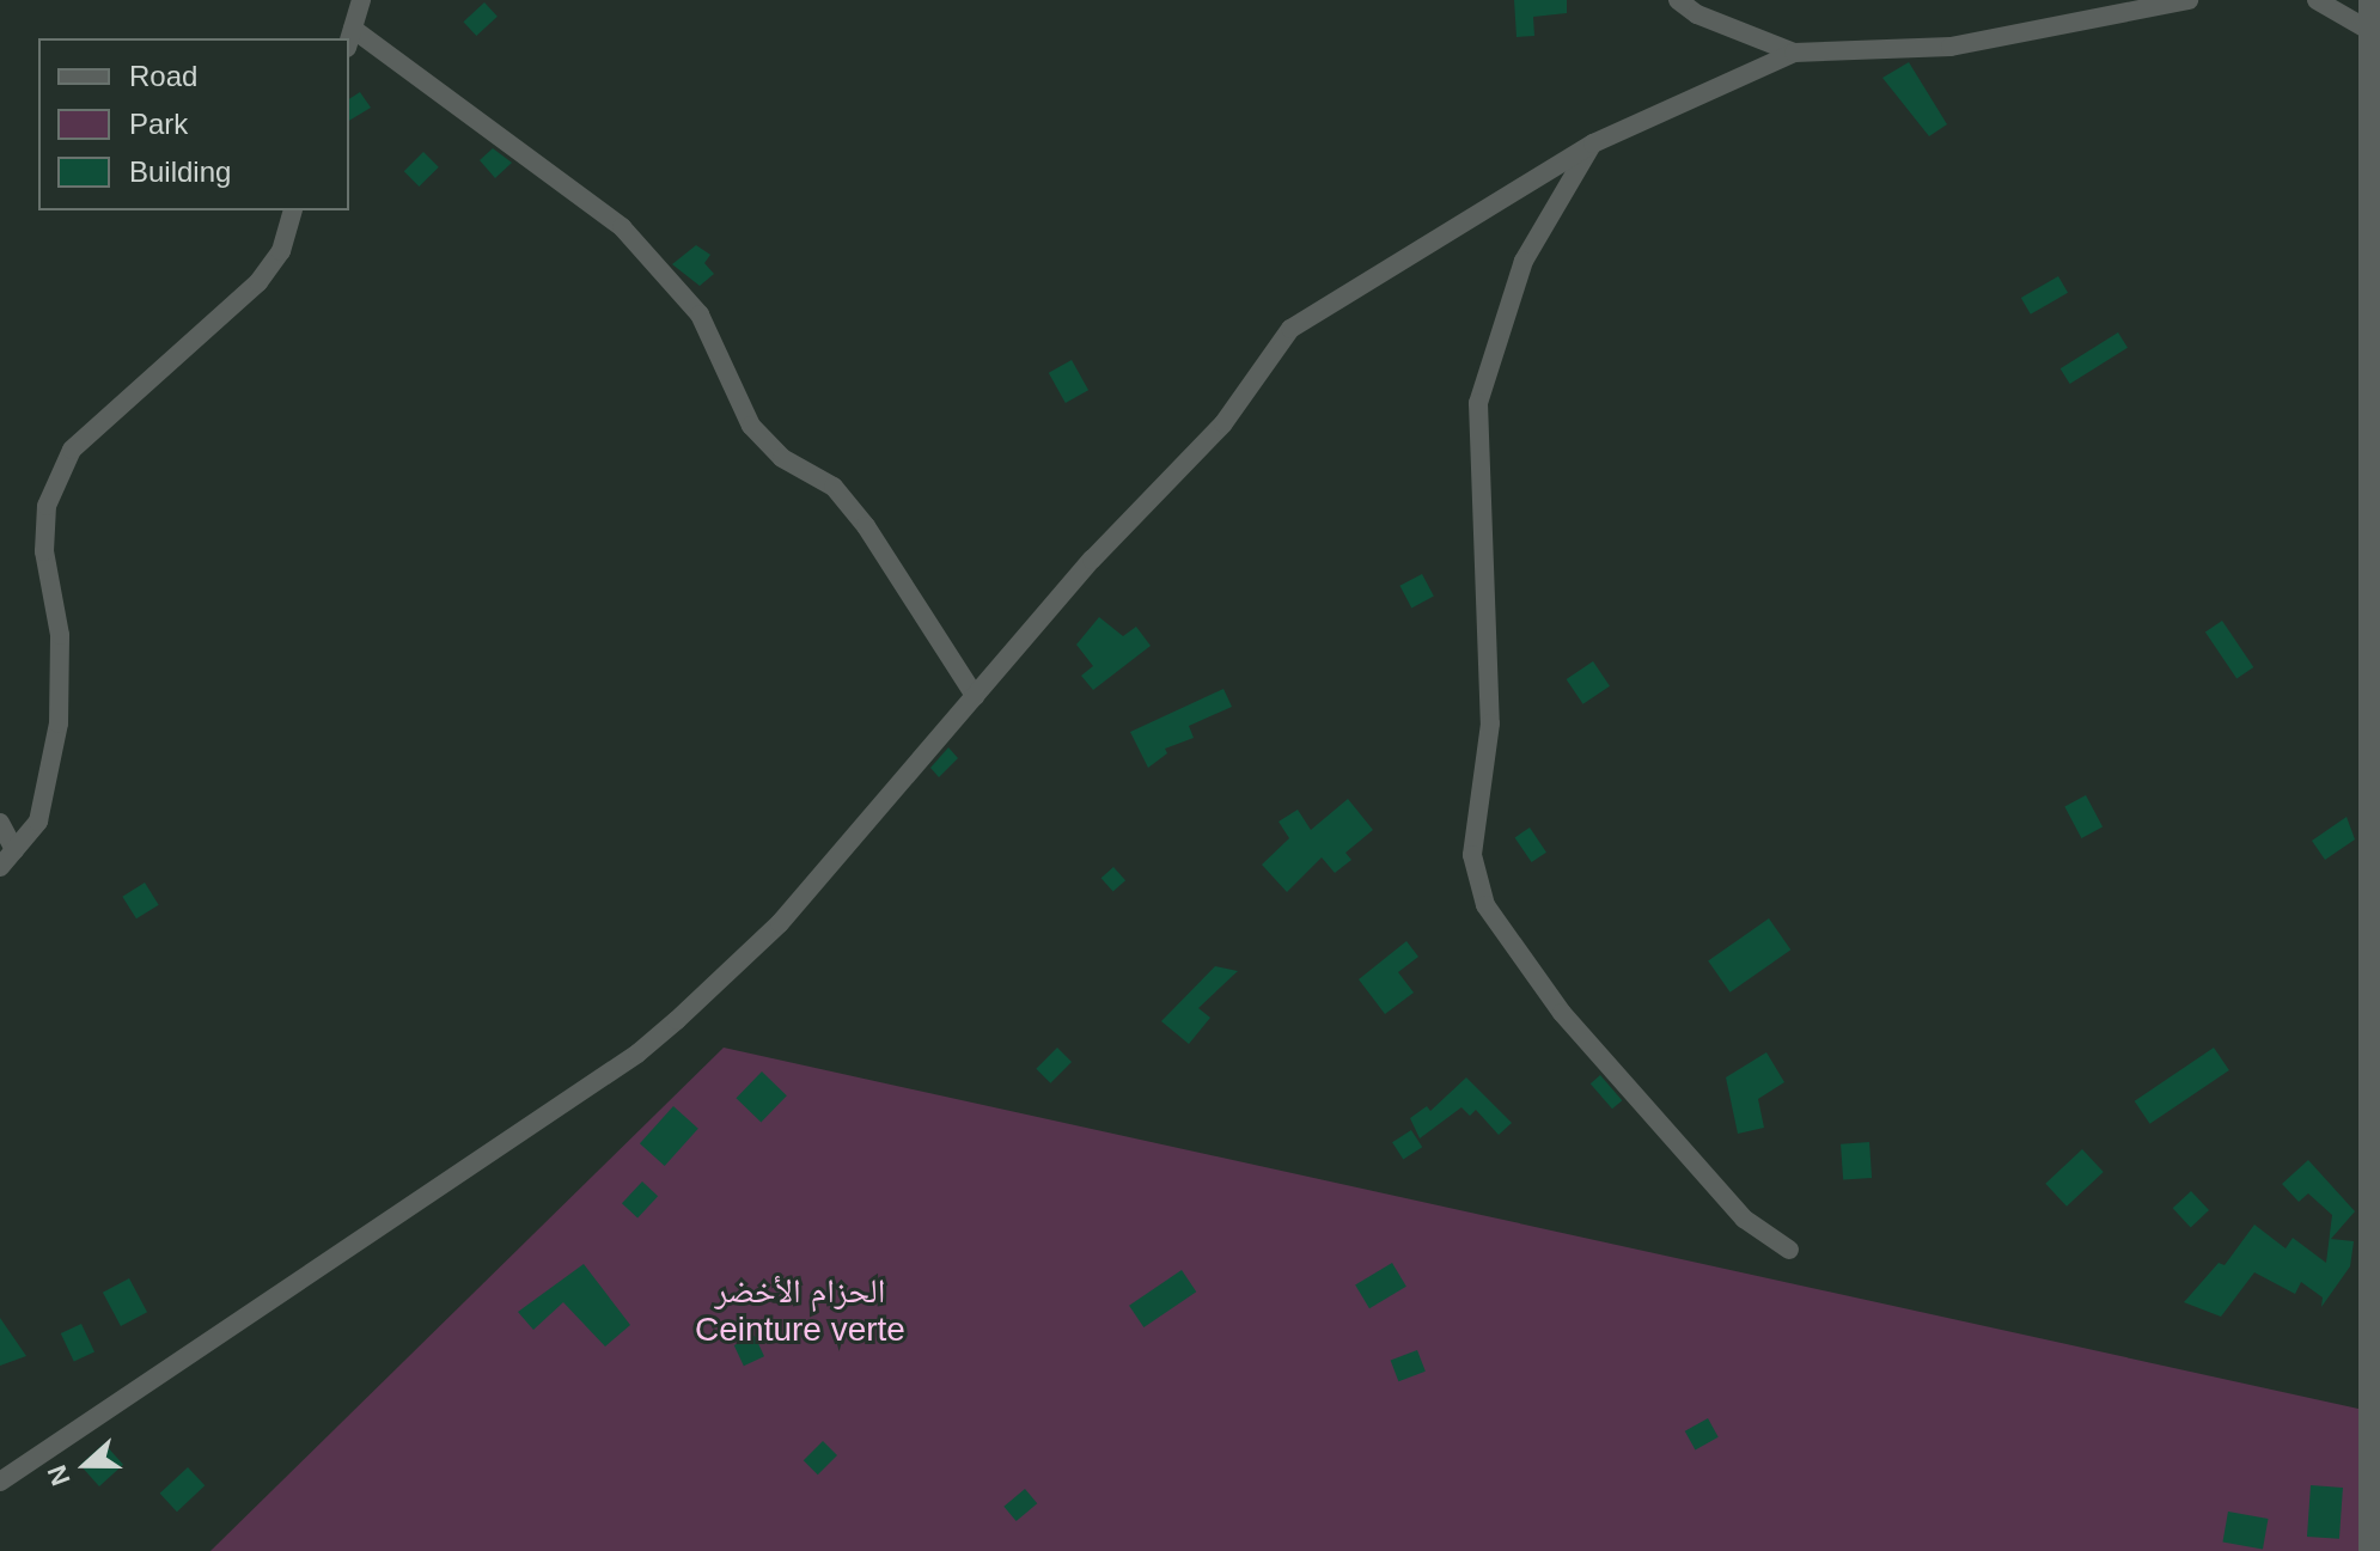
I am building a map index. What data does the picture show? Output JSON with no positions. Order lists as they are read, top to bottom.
{
  "parks": ["الحزام الأخضر Ceinture verte"],
  "legend": ["Road", "Park", "Building"],
  "north": "left"
}
